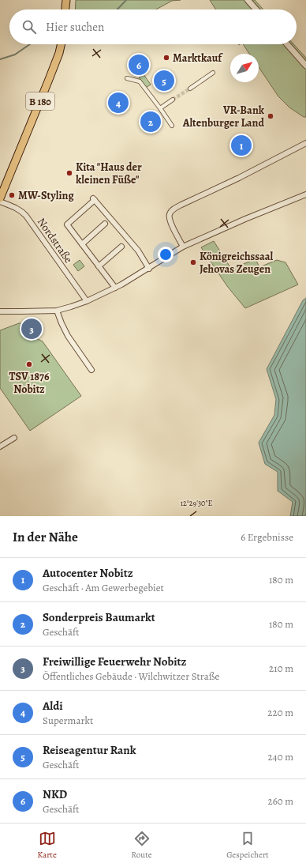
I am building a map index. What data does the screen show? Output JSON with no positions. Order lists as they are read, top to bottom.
{
  "streets": {
    "main road": ["B 180"],
    "street": ["Nordstraße"]
  },
  "places": [
    "Marktkauf",
    "VR-Bank Altenburger Land",
    "Kita \"Haus der kleinen Füße\"",
    "MW-Styling",
    "Königreichssaal Jehovas Zeugen",
    "TSV 1876 Nobitz"
  ],
  "north": "top right",
  "page": {
    "search": "Hier suchen",
    "pins": [
      "6",
      "5",
      "4",
      "2",
      "1",
      "3"
    ],
    "heading": ["In der Nähe", "6 Ergebnisse"],
    "list": [
      {
        "mark": "1",
        "name": "Autocenter Nobitz",
        "note": "Geschäft · Am Gewerbegebiet",
        "value": "180 m"
      },
      {
        "mark": "2",
        "name": "Sonderpreis Baumarkt",
        "note": "Geschäft",
        "value": "180 m"
      },
      {
        "mark": "3",
        "name": "Freiwillige Feuerwehr Nobitz",
        "note": "Öffentliches Gebäude · Wilchwitzer Straße",
        "value": "210 m"
      },
      {
        "mark": "4",
        "name": "Aldi",
        "note": "Supermarkt",
        "value": "220 m"
      },
      {
        "mark": "5",
        "name": "Reiseagentur Rank",
        "note": "Geschäft",
        "value": "240 m"
      },
      {
        "mark": "6",
        "name": "NKD",
        "note": "Geschäft",
        "value": "260 m"
      }
    ],
    "nav": ["Karte", "Route", "Gespeichert"]
  },
  "coordinates": ["12°29'30\"E"]
}
